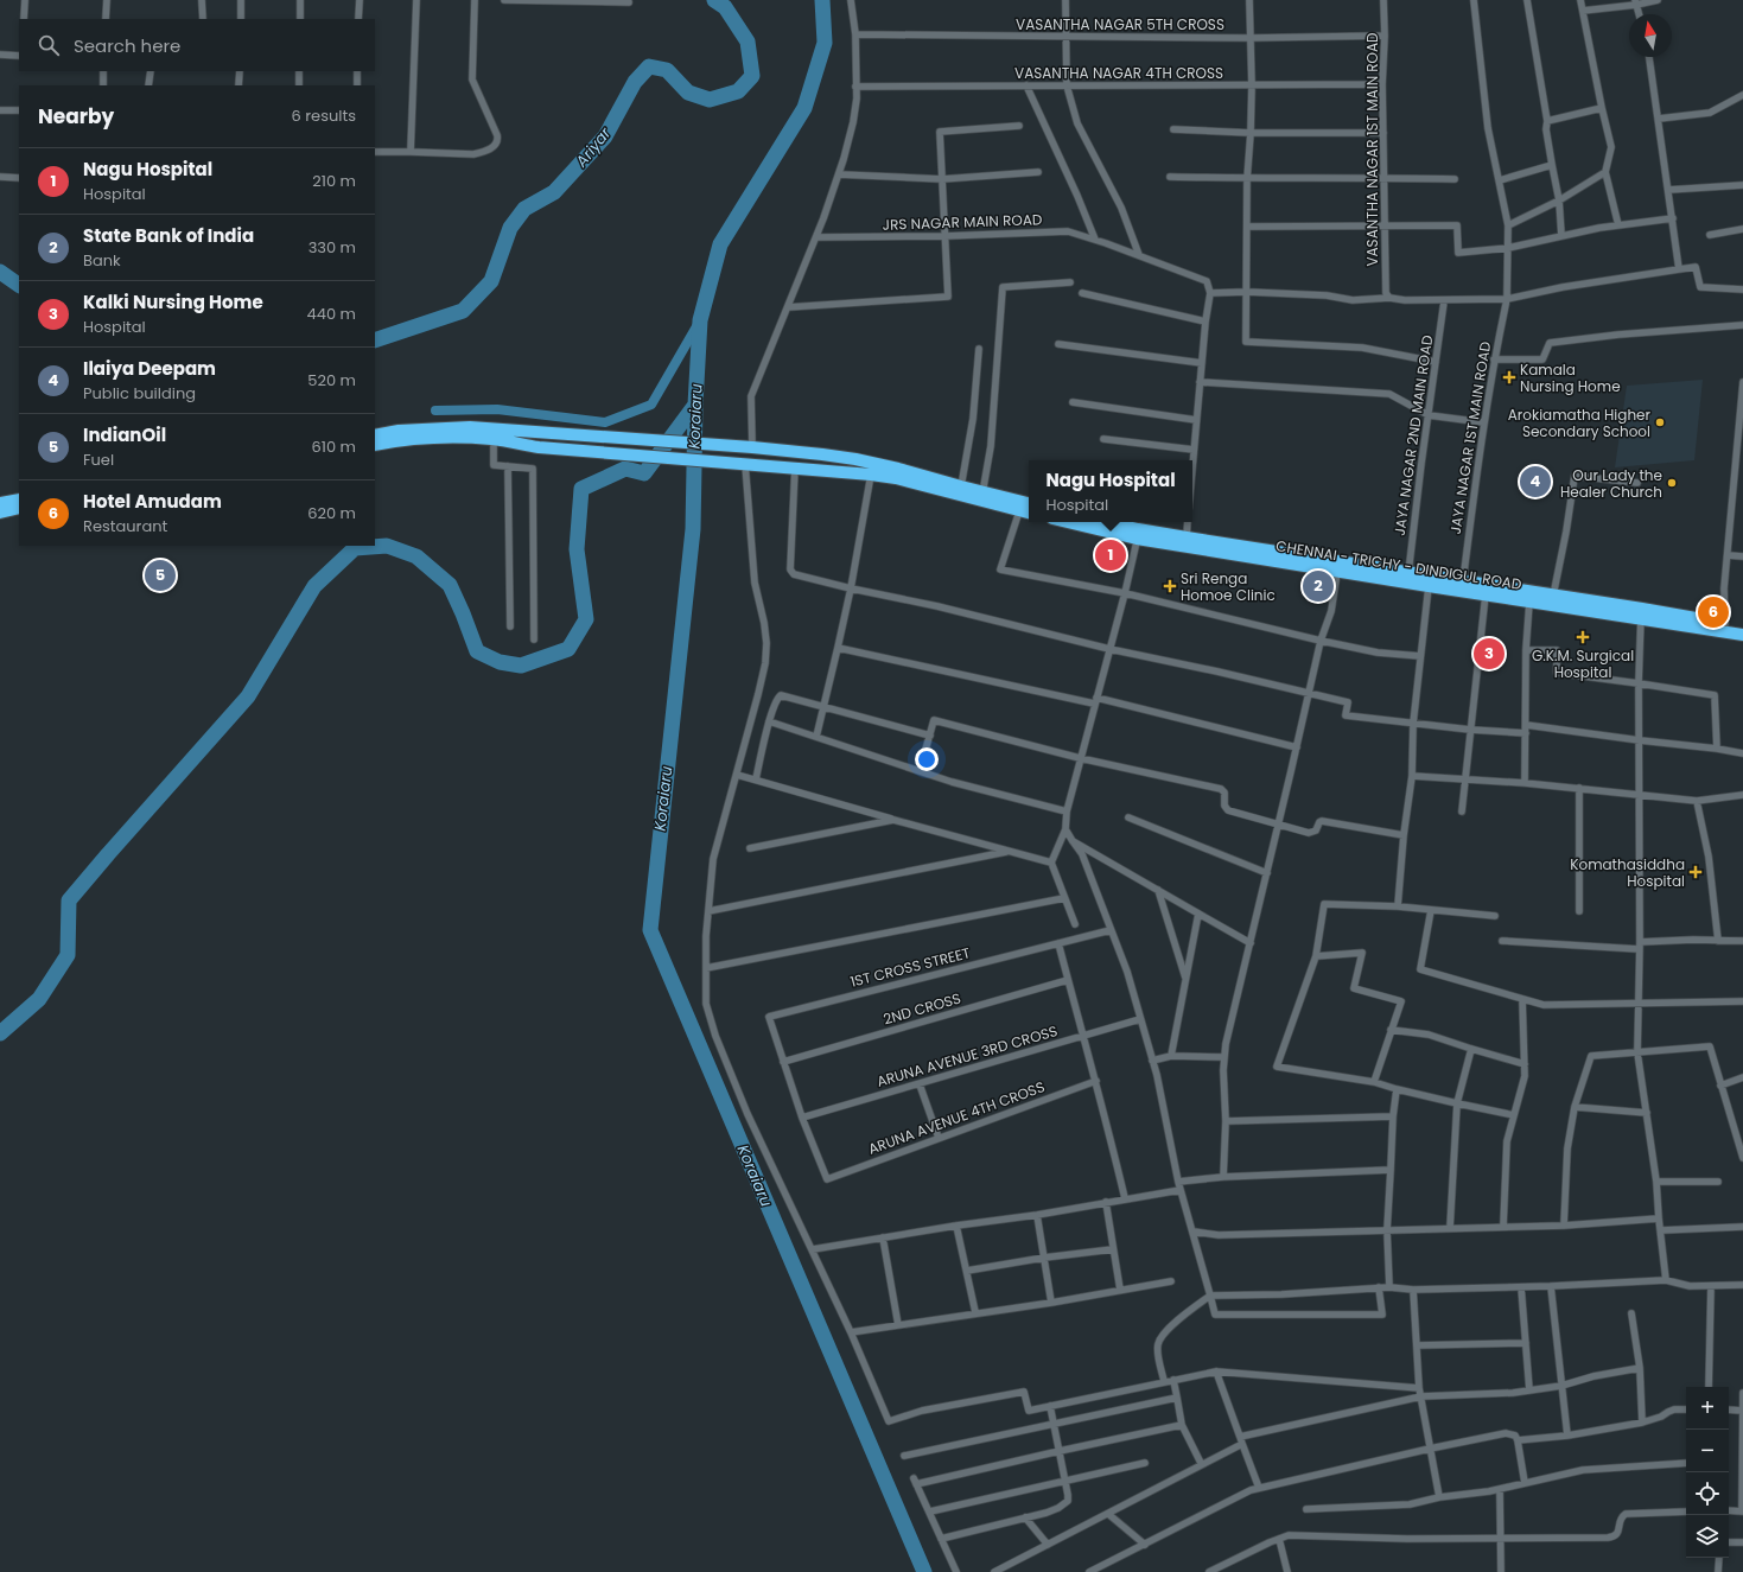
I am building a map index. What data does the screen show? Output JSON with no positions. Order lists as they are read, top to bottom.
{
  "streets": {
    "highway": ["CHENNAI - TRICHY - DINDIGUL ROAD"],
    "street": [
      "VASANTHA NAGAR 5TH CROSS",
      "VASANTHA NAGAR 4TH CROSS",
      "VASANTHA NAGAR 1ST MAIN ROAD",
      "JRS NAGAR MAIN ROAD",
      "JAYA NAGAR 2ND MAIN ROAD",
      "JAYA NAGAR 1ST MAIN ROAD",
      "1ST CROSS STREET",
      "2ND CROSS",
      "ARUNA AVENUE 3RD CROSS",
      "ARUNA AVENUE 4TH CROSS"
    ]
  },
  "crossings": [
    ["VASANTHA NAGAR 5TH CROSS", "VASANTHA NAGAR 1ST MAIN ROAD"],
    ["VASANTHA NAGAR 4TH CROSS", "VASANTHA NAGAR 1ST MAIN ROAD"],
    ["JAYA NAGAR 2ND MAIN ROAD", "CHENNAI - TRICHY - DINDIGUL ROAD"],
    ["JAYA NAGAR 1ST MAIN ROAD", "CHENNAI - TRICHY - DINDIGUL ROAD"],
    ["1ST CROSS STREET", "2ND CROSS"],
    ["ARUNA AVENUE 3RD CROSS", "ARUNA AVENUE 4TH CROSS"]
  ],
  "water": ["Ariyar", "Koraiaru"],
  "places": {
    "health": [
      "Kamala Nursing Home",
      "Sri Renga Homoe Clinic",
      "G.K.M. Surgical Hospital",
      "Komathasiddha Hospital"
    ],
    "other": ["Arokiamatha Higher Secondary School", "Our Lady the Healer Church"]
  },
  "north": "top",
  "page": {
    "search": "Search here",
    "heading": ["Nearby", "6 results"],
    "list": [
      {
        "mark": "1",
        "name": "Nagu Hospital",
        "note": "Hospital",
        "value": "210 m"
      },
      {
        "mark": "2",
        "name": "State Bank of India",
        "note": "Bank",
        "value": "330 m"
      },
      {
        "mark": "3",
        "name": "Kalki Nursing Home",
        "note": "Hospital",
        "value": "440 m"
      },
      {
        "mark": "4",
        "name": "Ilaiya Deepam",
        "note": "Public building",
        "value": "520 m"
      },
      {
        "mark": "5",
        "name": "IndianOil",
        "note": "Fuel",
        "value": "610 m"
      },
      {
        "mark": "6",
        "name": "Hotel Amudam",
        "note": "Restaurant",
        "value": "620 m"
      }
    ],
    "popup": ["Nagu Hospital", "Hospital"],
    "pins": [
      "4",
      "1",
      "5",
      "2",
      "6",
      "3"
    ],
    "map_buttons": ["+", "−"]
  }
}
